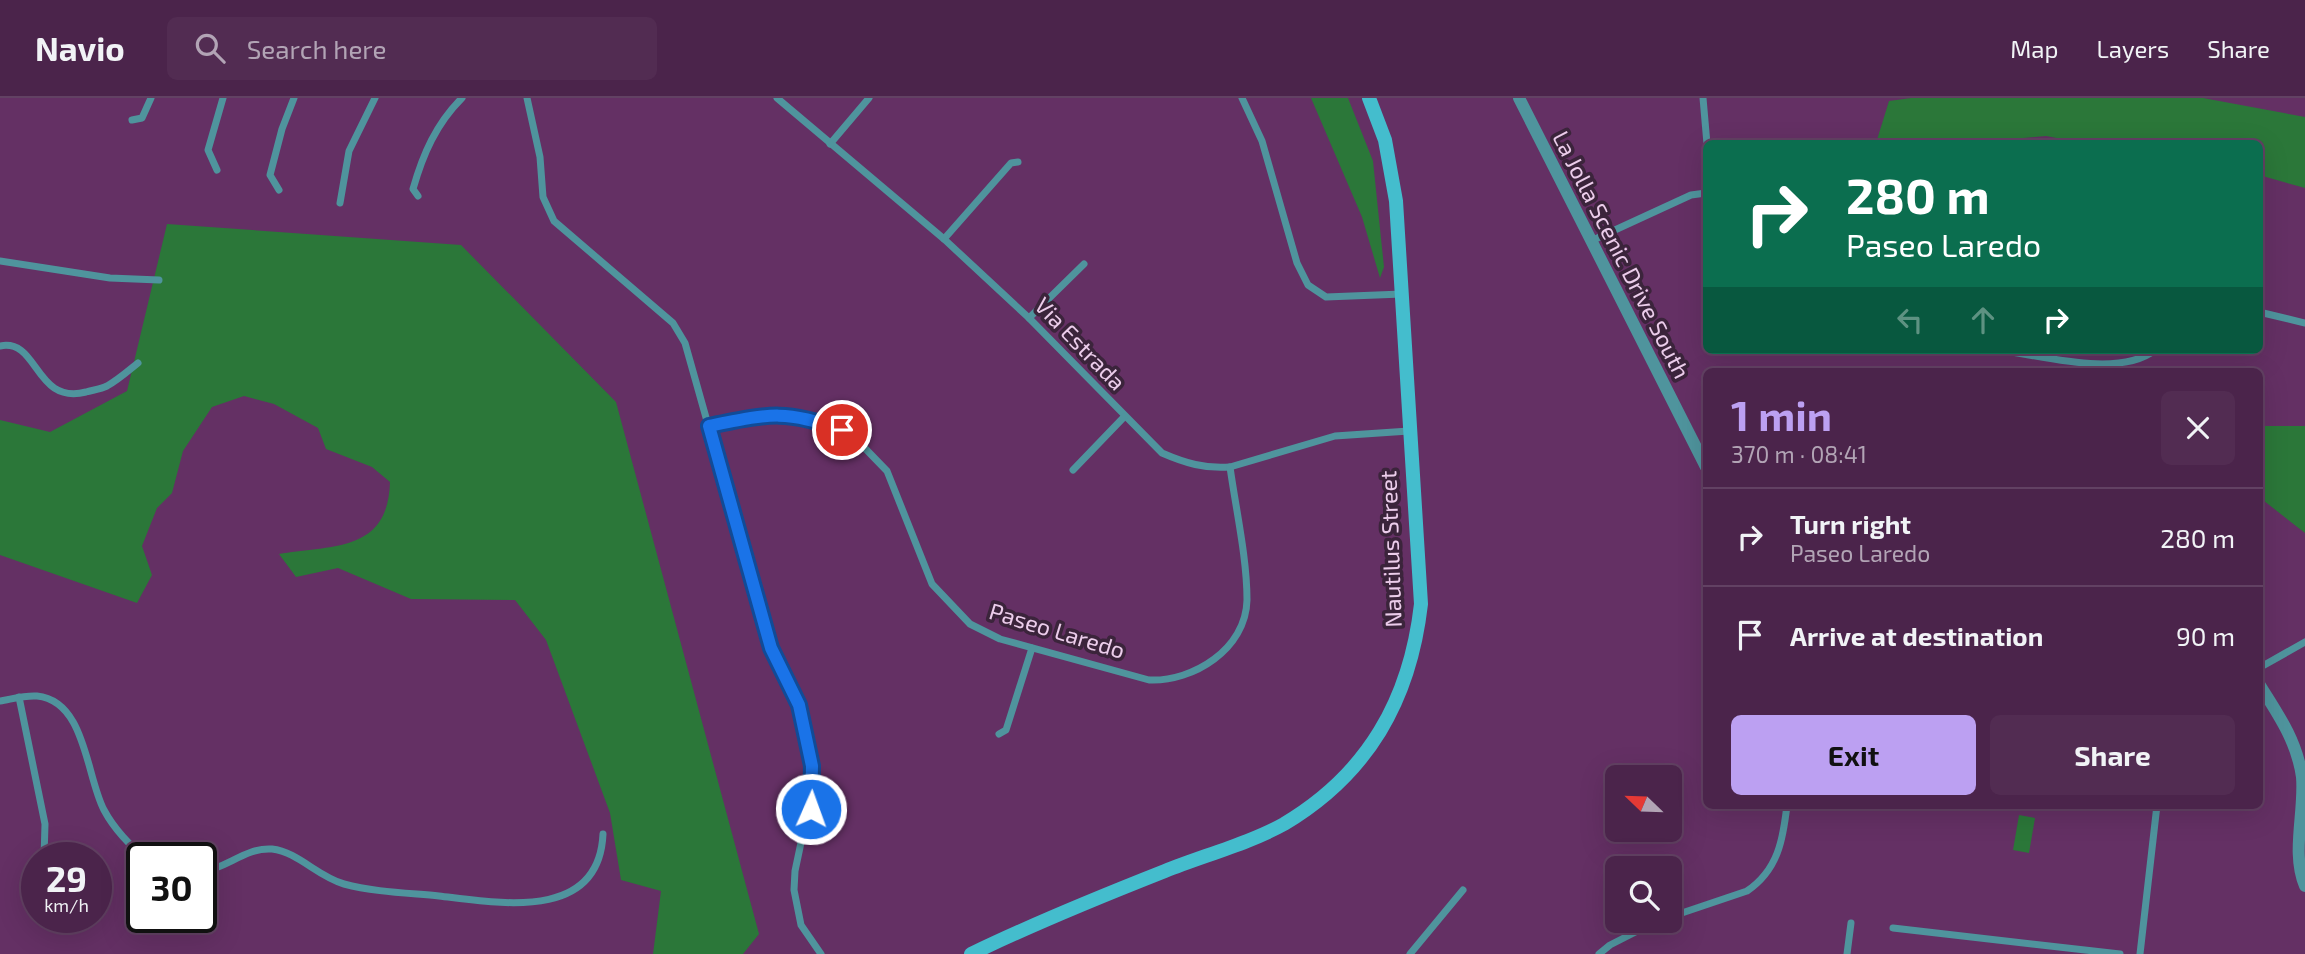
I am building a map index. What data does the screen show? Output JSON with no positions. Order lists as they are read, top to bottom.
{
  "streets": {
    "main road": ["Nautilus Street"],
    "street": ["La Jolla Scenic Drive South", "Via Estrada", "Paseo Laredo"]
  },
  "crossings": [
    ["Via Estrada", "Nautilus Street"],
    ["Via Estrada", "Paseo Laredo"]
  ],
  "north": "top left",
  "page": {
    "header": "Navio",
    "search": "Search here",
    "nav": ["Map", "Layers", "Share"],
    "turn": ["280 m", "Paseo Laredo"],
    "heading": ["1 min", "370 m · 08:41"],
    "list": [
      {
        "name": "Turn right",
        "note": "Paseo Laredo",
        "value": "280 m"
      },
      {
        "name": "Arrive at destination",
        "value": "90 m"
      }
    ],
    "buttons": ["Exit", "Share"],
    "speed": "29 km/h",
    "limit": "30"
  }
}
